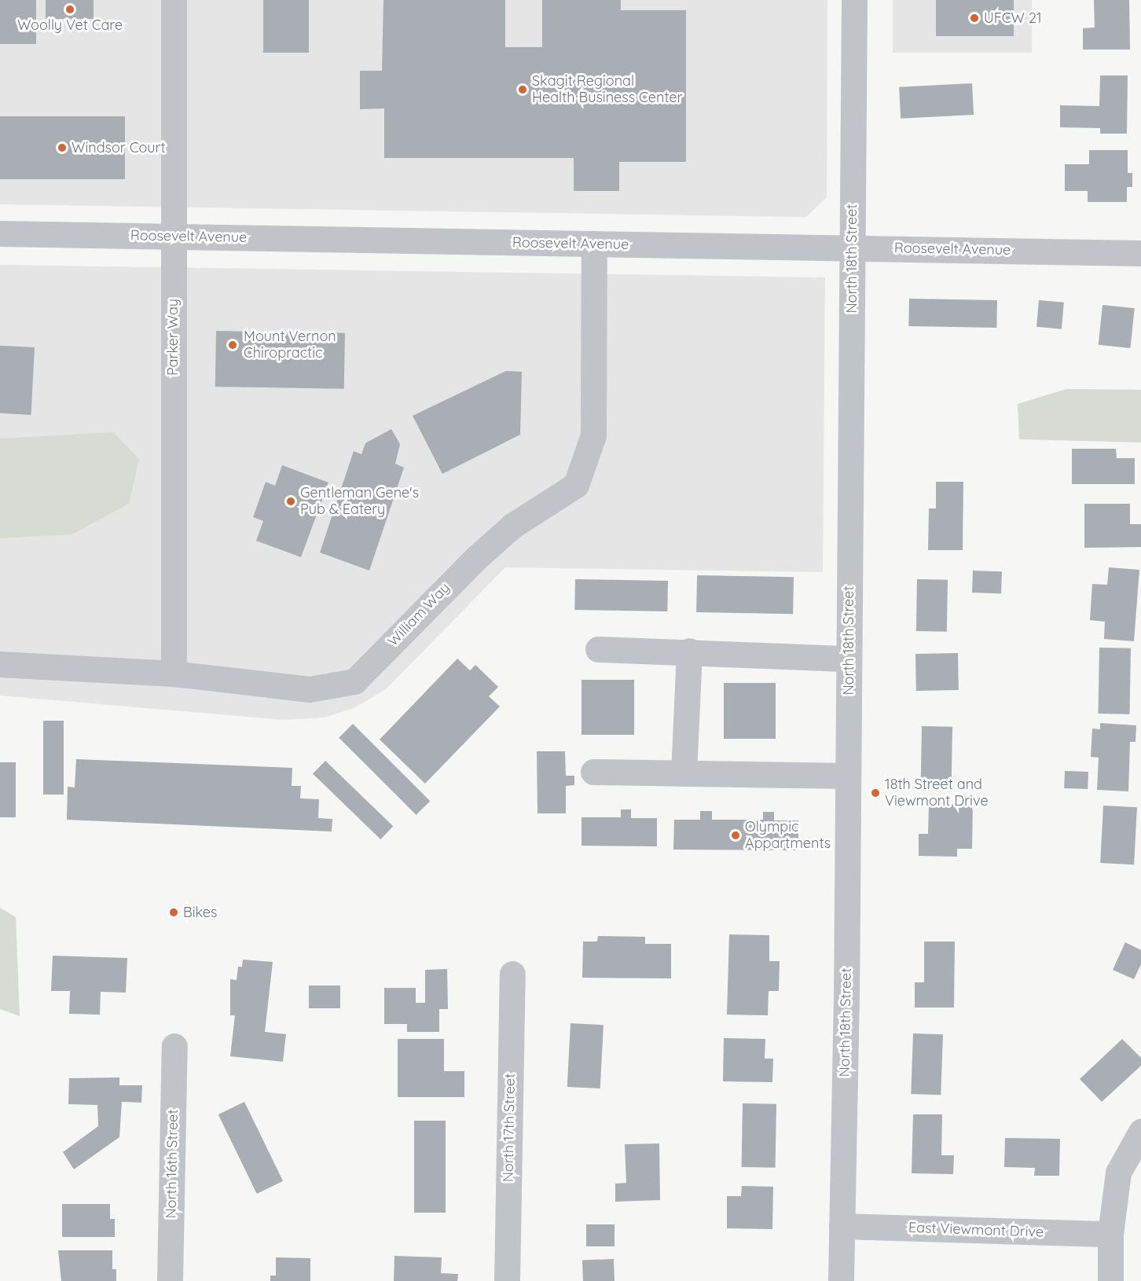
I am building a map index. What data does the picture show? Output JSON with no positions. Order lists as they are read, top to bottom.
{
  "streets": {
    "street": [
      "Roosevelt Avenue",
      "North 18th Street",
      "Parker Way",
      "William Way",
      "North 17th Street",
      "North 16th Street",
      "East Viewmont Drive"
    ]
  },
  "crossings": [
    ["Roosevelt Avenue", "North 18th Street"],
    ["Roosevelt Avenue", "Parker Way"],
    ["Roosevelt Avenue", "William Way"],
    ["North 18th Street", "East Viewmont Drive"],
    ["Parker Way", "William Way"]
  ],
  "places": [
    "Woolly Vet Care",
    "UFCW 21",
    "Skagit Regional Health Business Center",
    "Windsor Court",
    "Mount Vernon Chiropractic",
    "Gentleman Gene's Pub & Eatery",
    "18th Street and Viewmont Drive",
    "Olympic Appartments",
    "Bikes"
  ]
}
